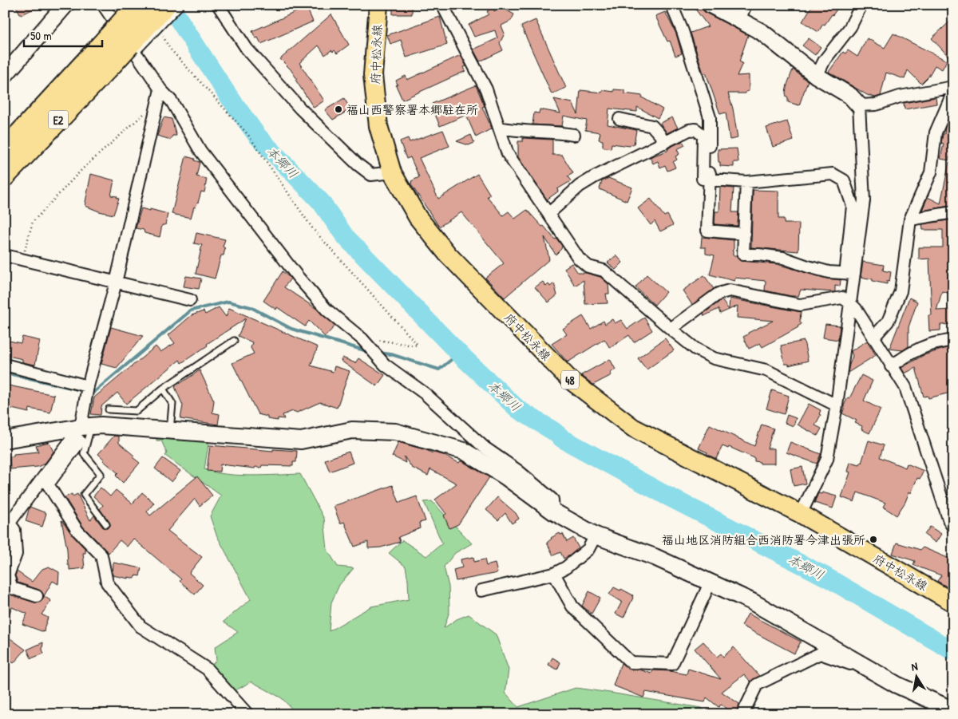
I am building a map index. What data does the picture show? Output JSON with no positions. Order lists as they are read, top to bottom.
{
  "streets": {
    "highway": ["E2"],
    "main road": ["府中松永線", "48"]
  },
  "water": ["本郷川"],
  "places": ["福山西警察署本郷駐在所", "福山地区消防組合西消防署今津出張所"],
  "scale_bar": "50 m",
  "north": "top"
}
